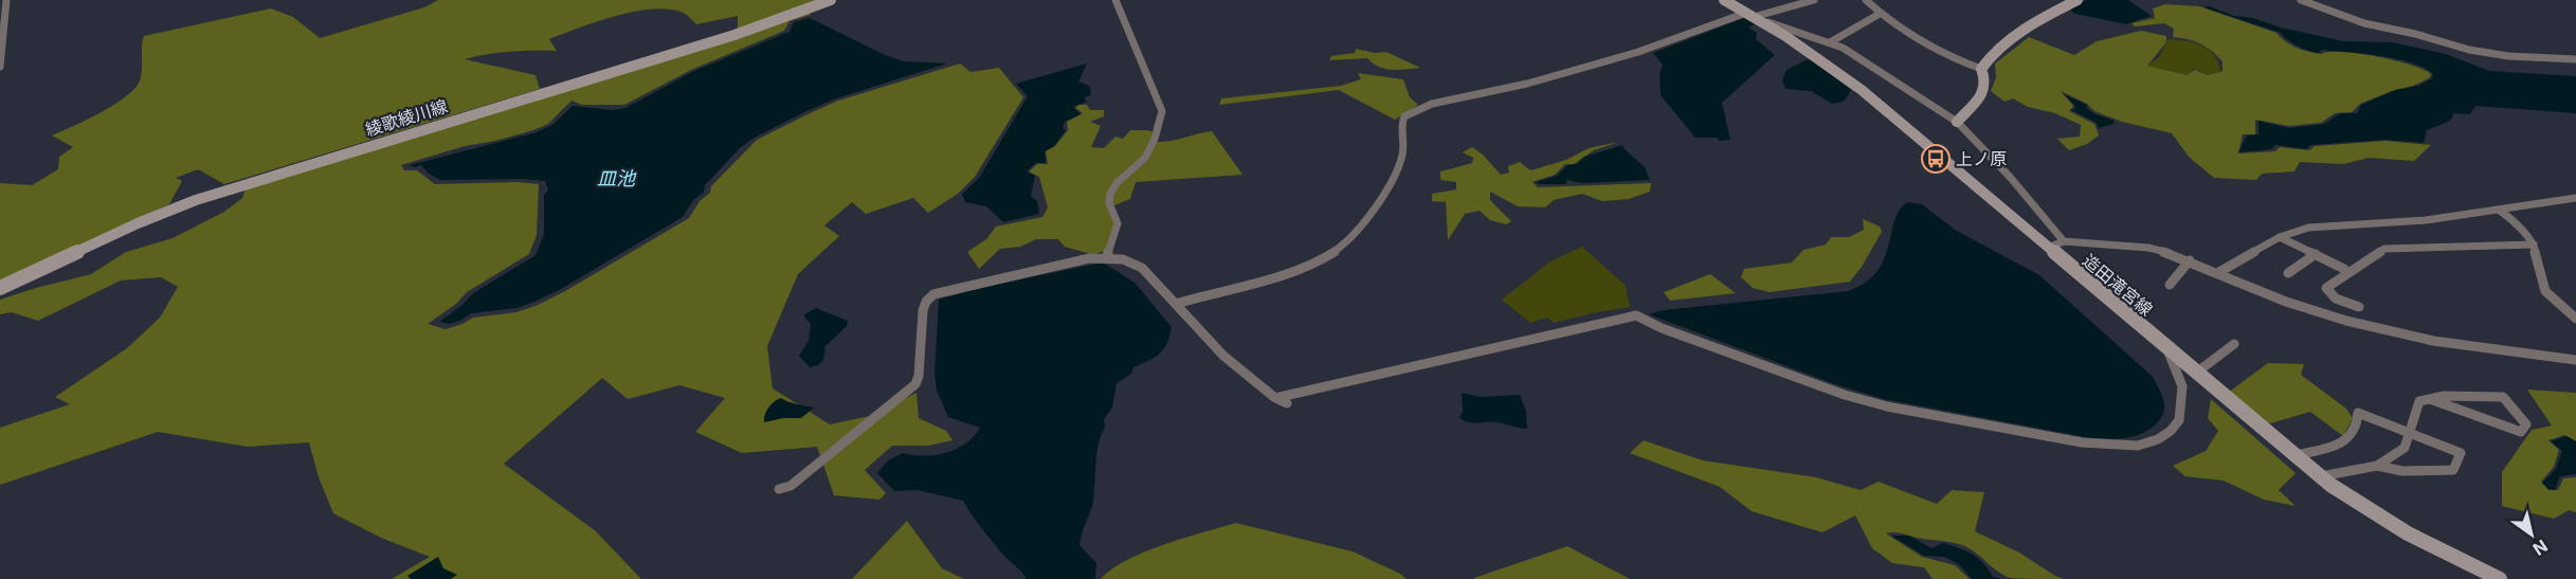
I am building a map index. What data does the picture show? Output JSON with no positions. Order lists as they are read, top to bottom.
{
  "streets": {
    "main road": ["綾歌綾川線", "造田滝宮線"]
  },
  "water": ["皿池"],
  "places": {
    "bus stop": ["上ノ原"]
  },
  "north": "bottom right"
}
